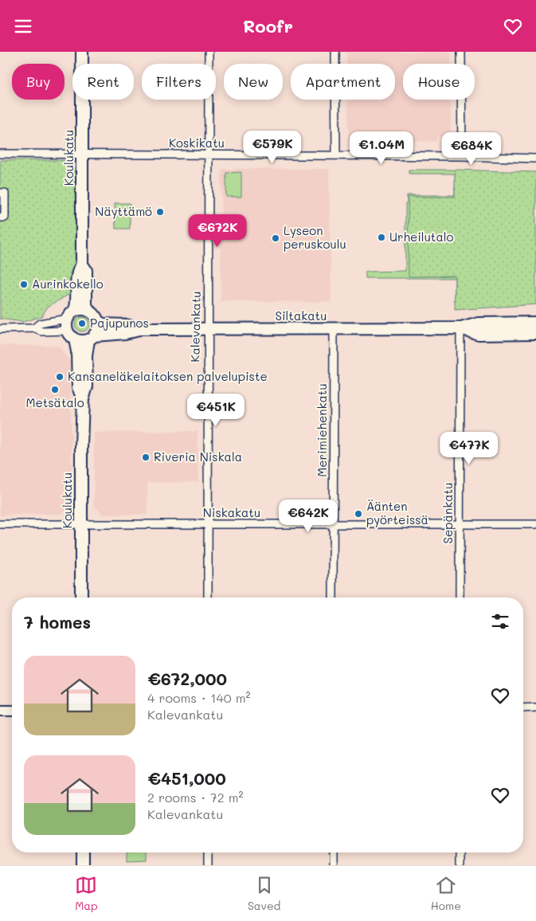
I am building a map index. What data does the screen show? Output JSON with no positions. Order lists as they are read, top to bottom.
{
  "streets": {
    "main road": ["Koulukatu", "Siltakatu"],
    "street": [
      "Koskikatu",
      "Kalevankatu",
      "Merimiehenkatu",
      "Niskakatu",
      "Sepänkatu"
    ]
  },
  "crossings": [
    ["Koskikatu", "Koulukatu"],
    ["Koskikatu", "Kalevankatu"],
    ["Koulukatu", "Siltakatu"],
    ["Koulukatu", "Niskakatu"],
    ["Siltakatu", "Kalevankatu"],
    ["Siltakatu", "Merimiehenkatu"],
    ["Siltakatu", "Sepänkatu"],
    ["Kalevankatu", "Niskakatu"],
    ["Merimiehenkatu", "Niskakatu"],
    ["Niskakatu", "Sepänkatu"]
  ],
  "places": [
    "Näyttämö",
    "Urheilutalo",
    "Lyseon peruskoulu",
    "Aurinkokello",
    "Pajupunos",
    "Kansaneläkelaitoksen palvelupiste",
    "Metsätalo",
    "Riveria Niskala",
    "Äänten pyörteissä"
  ],
  "page": {
    "header": "Roofr",
    "chip": [
      "Buy",
      "Rent",
      "Filters",
      "New",
      "Apartment",
      "House"
    ],
    "price": [
      "€579K",
      "€1.04M",
      "€684K",
      "€672K",
      "€451K",
      "€477K",
      "€642K"
    ],
    "heading": "7 homes",
    "list": [
      {
        "name": "€672,000",
        "note": "4 rooms · 140 m² · Kalevankatu"
      },
      {
        "name": "€451,000",
        "note": "2 rooms · 72 m² · Kalevankatu"
      }
    ],
    "tabs": ["Map", "Saved", "Home"]
  }
}
